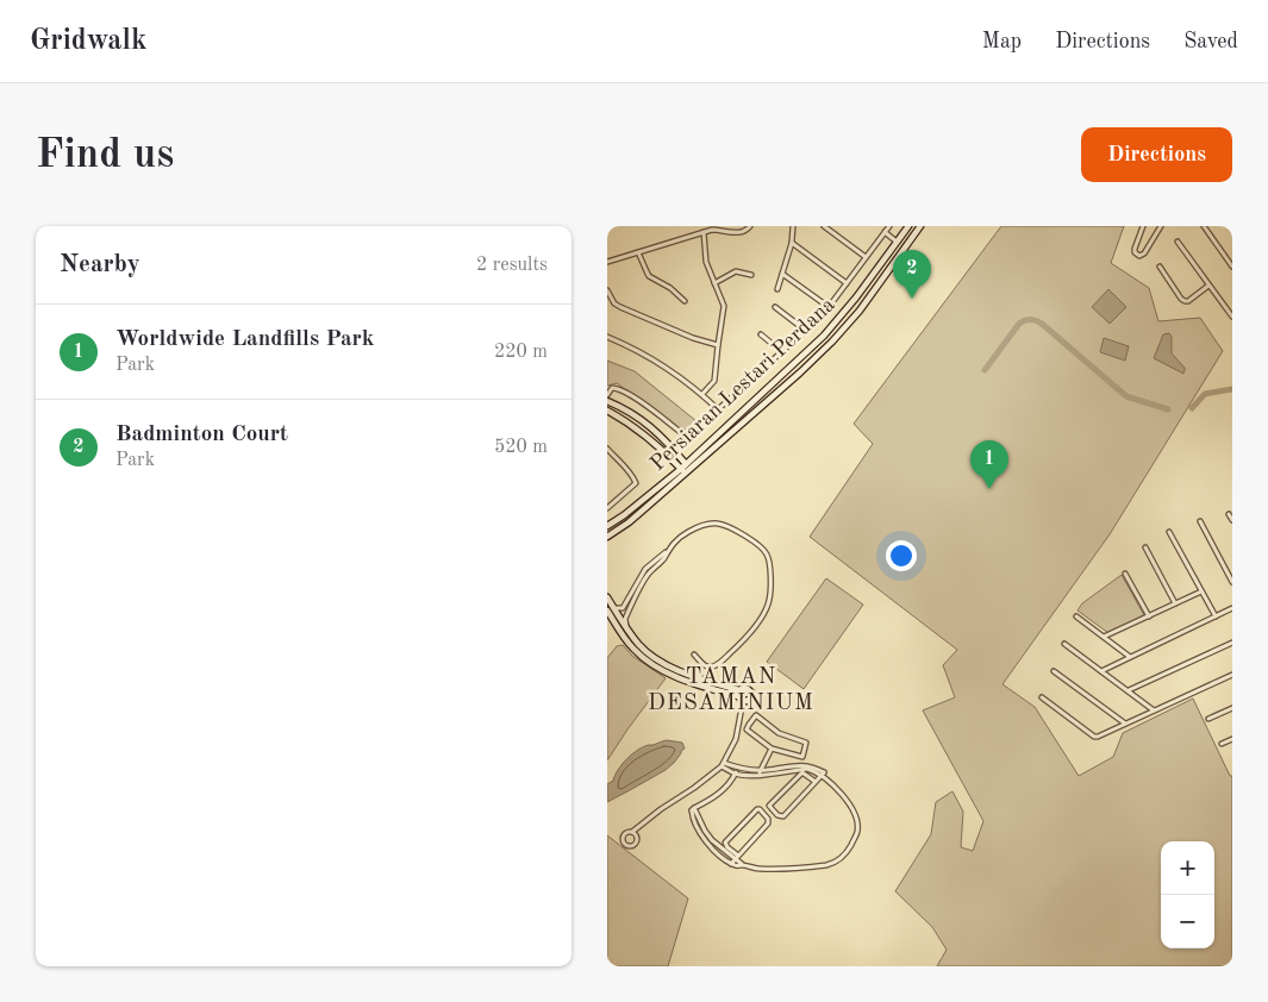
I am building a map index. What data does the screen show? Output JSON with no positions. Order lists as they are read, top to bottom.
{
  "streets": {
    "main road": ["Persiaran Lestari Perdana"]
  },
  "districts": ["TAMAN DESAMINIUM"],
  "page": {
    "header": "Gridwalk",
    "nav": ["Map", "Directions", "Saved"],
    "buttons": "Directions",
    "title": "Find us",
    "heading": ["Nearby", "2 results"],
    "pins": ["2", "1"],
    "list": [
      {
        "mark": "1",
        "name": "Worldwide Landfills Park",
        "note": "Park",
        "value": "220 m"
      },
      {
        "mark": "2",
        "name": "Badminton Court",
        "note": "Park",
        "value": "520 m"
      }
    ],
    "map_buttons": ["+", "−"]
  }
}
